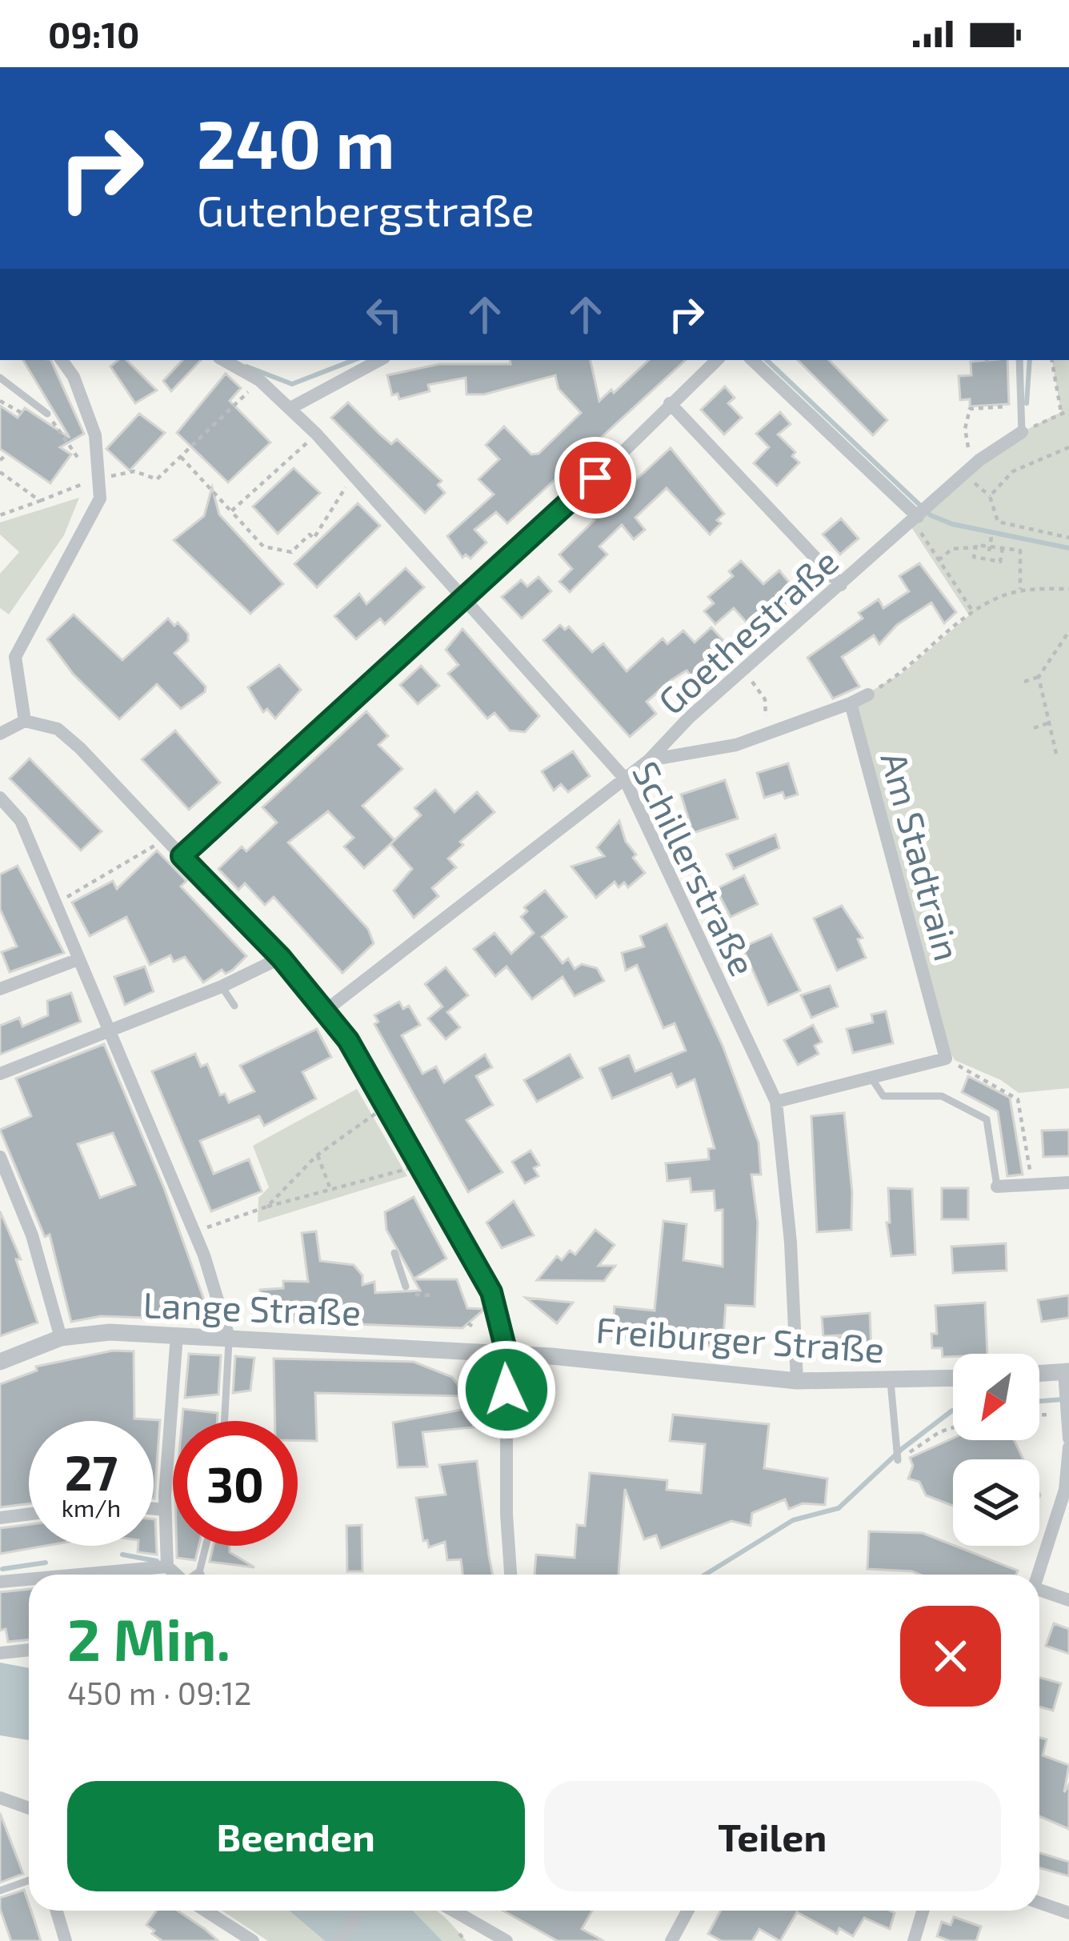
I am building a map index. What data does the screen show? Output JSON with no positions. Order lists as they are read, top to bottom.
{
  "streets": {
    "street": [
      "Goethestraße",
      "Am Stadtrain",
      "Schillerstraße",
      "Lange Straße",
      "Freiburger Straße"
    ]
  },
  "crossings": [
    ["Goethestraße", "Schillerstraße"],
    ["Schillerstraße", "Freiburger Straße"],
    ["Lange Straße", "Freiburger Straße"]
  ],
  "north": "bottom left",
  "page": {
    "status": "09:10",
    "turn": ["240 m", "Gutenbergstraße"],
    "speed": "27 km/h",
    "limit": "30",
    "heading": ["2 Min.", "450 m · 09:12"],
    "buttons": ["Beenden", "Teilen"]
  }
}
